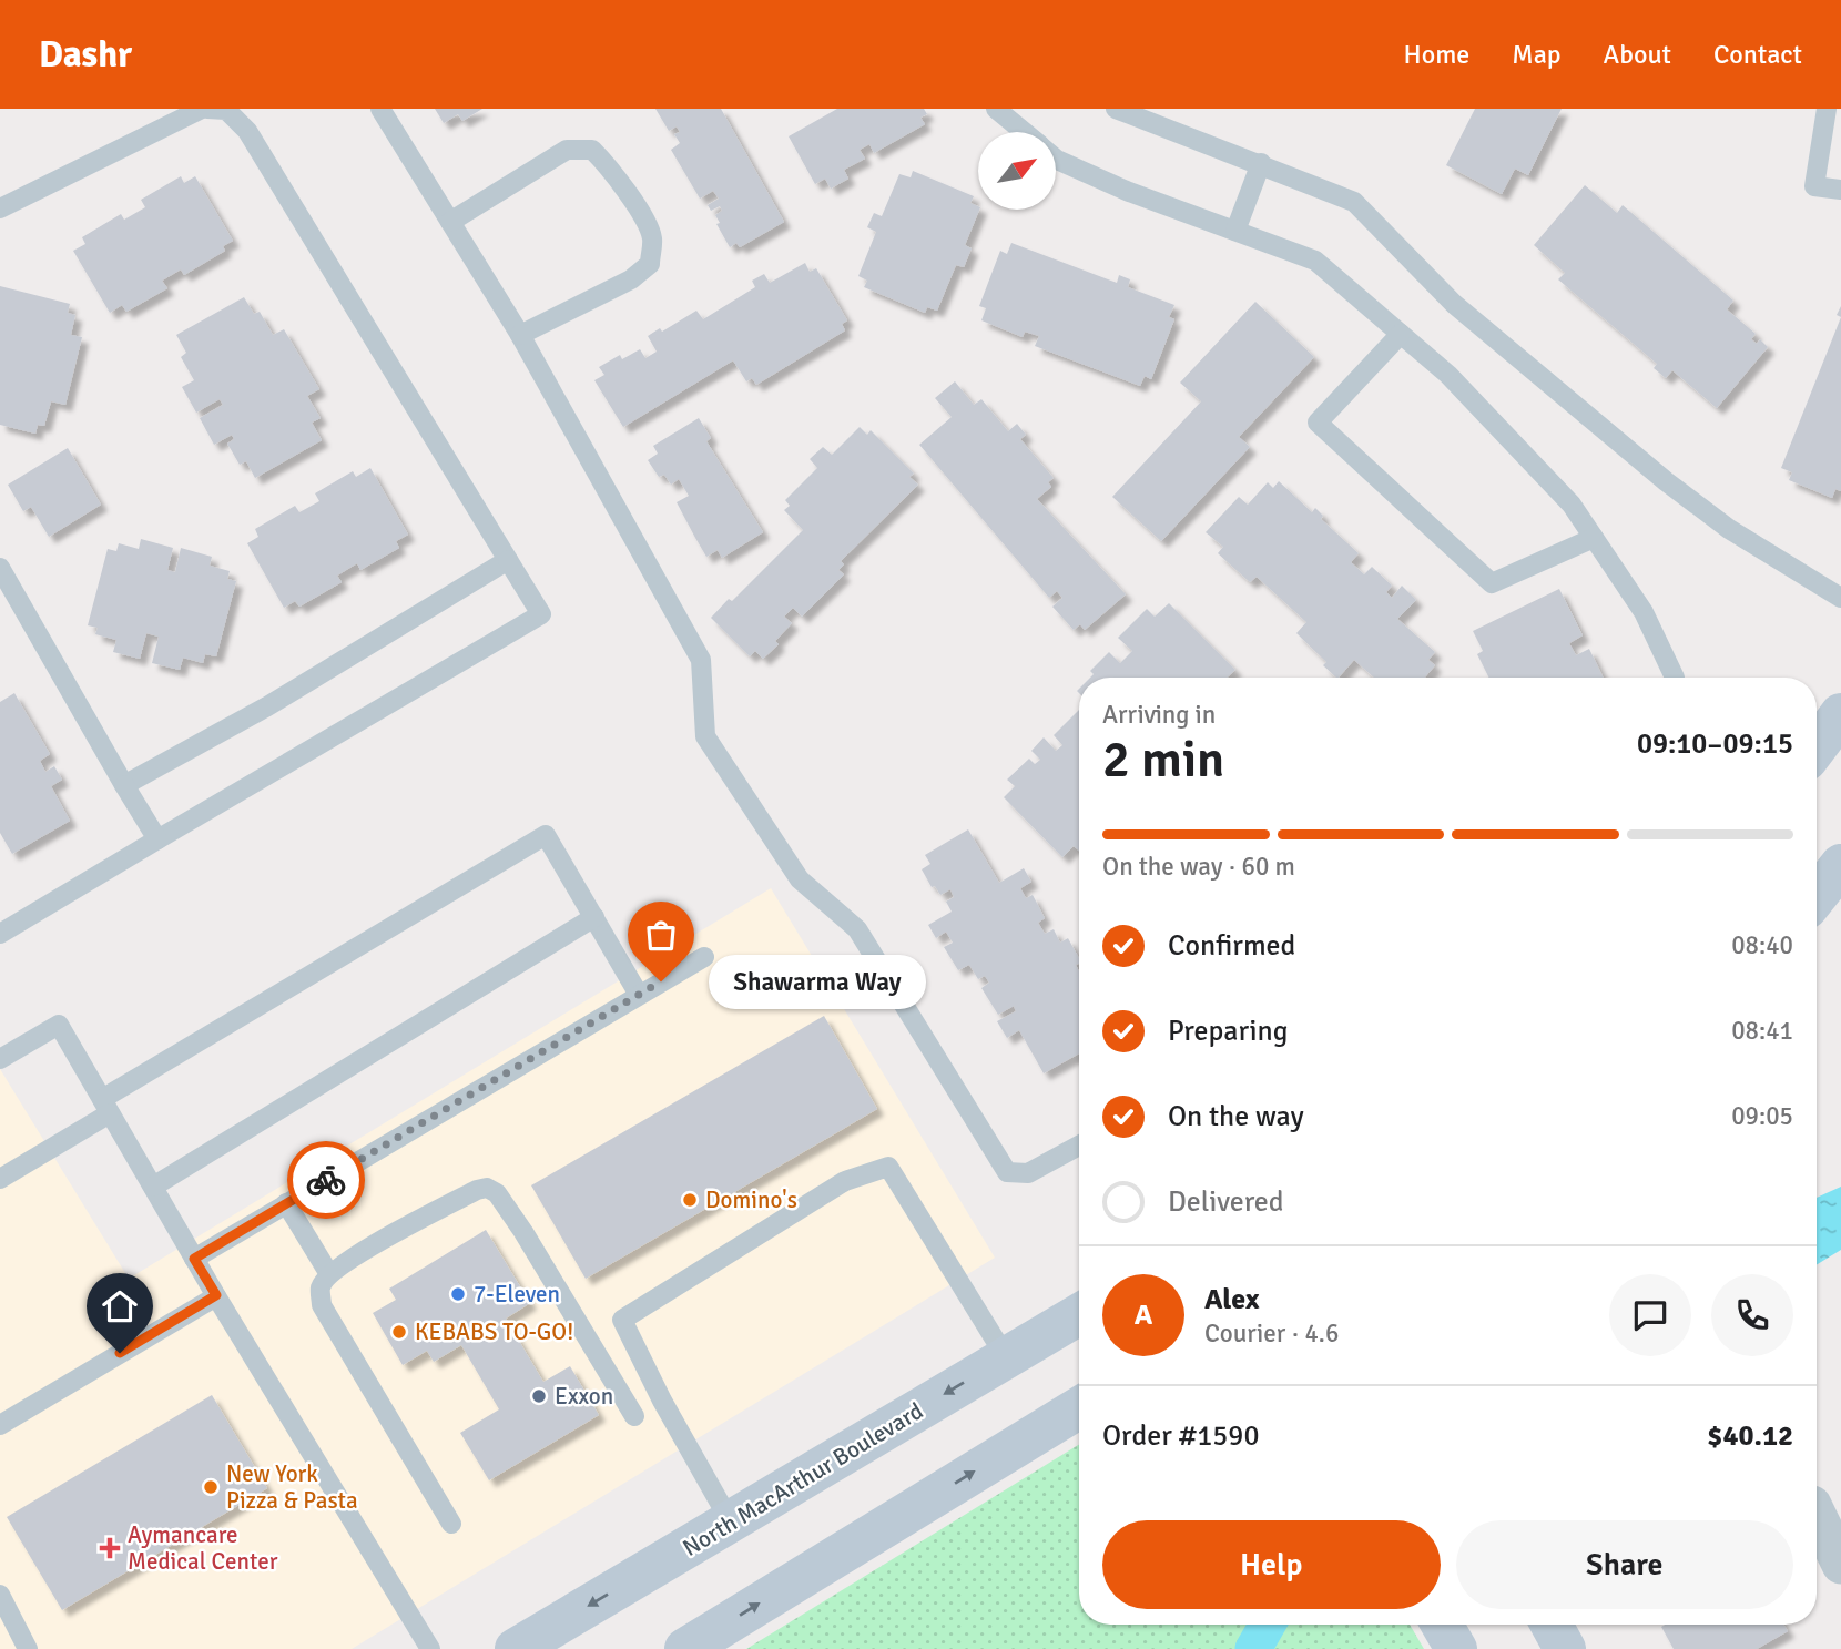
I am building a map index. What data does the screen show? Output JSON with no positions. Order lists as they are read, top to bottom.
{
  "streets": {
    "main road": ["North MacArthur Boulevard"]
  },
  "places": {
    "other": [
      "Shawarma Way",
      "Domino's",
      "7-Eleven",
      "KEBABS TO-GO!",
      "Exxon",
      "New York Pizza & Pasta"
    ],
    "health": ["Aymancare Medical Center"]
  },
  "north": "top right",
  "page": {
    "header": "Dashr",
    "nav": [
      "Home",
      "Map",
      "About",
      "Contact"
    ],
    "heading": ["2 min", "Arriving in", "09:10–09:15"],
    "panel": [
      "Alex",
      "Courier · 4.6",
      "Order #1590",
      "$40.12"
    ],
    "bar": "On the way · 60 m",
    "list": [
      ["Confirmed", "08:40"],
      ["Preparing", "08:41"],
      ["On the way", "09:05"],
      "Delivered"
    ],
    "bubble": "Shawarma Way",
    "round": "A",
    "buttons": ["Help", "Share"]
  }
}
